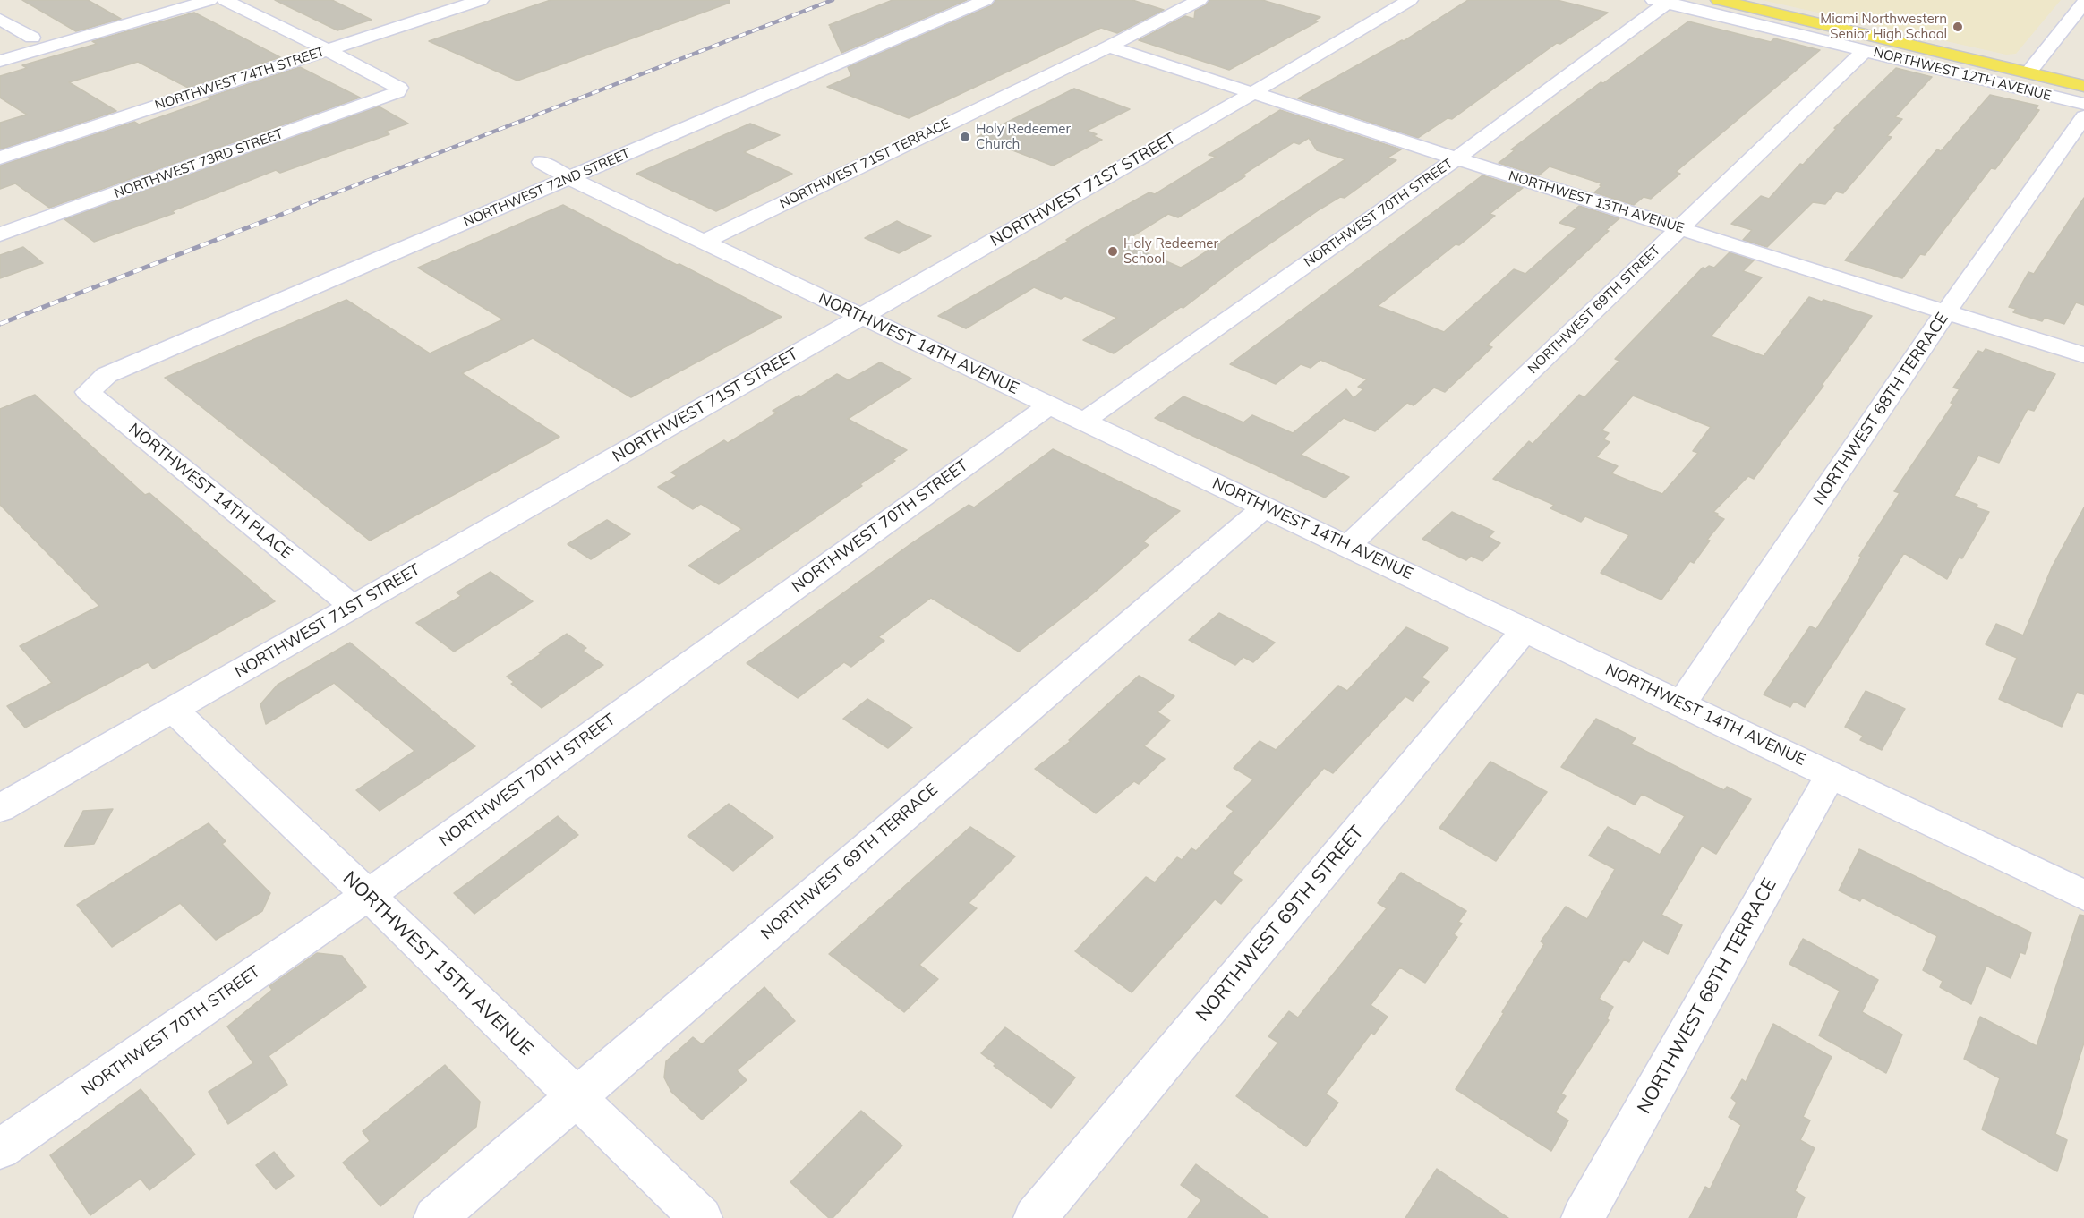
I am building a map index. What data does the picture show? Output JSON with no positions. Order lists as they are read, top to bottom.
{
  "streets": {
    "main road": ["NORTHWEST 12TH AVENUE"],
    "street": [
      "NORTHWEST 74TH STREET",
      "NORTHWEST 73RD STREET",
      "NORTHWEST 71ST TERRACE",
      "NORTHWEST 72ND STREET",
      "NORTHWEST 71ST STREET",
      "NORTHWEST 13TH AVENUE",
      "NORTHWEST 70TH STREET",
      "NORTHWEST 69TH STREET",
      "NORTHWEST 14TH AVENUE",
      "NORTHWEST 68TH TERRACE",
      "NORTHWEST 14TH PLACE",
      "NORTHWEST 69TH TERRACE",
      "NORTHWEST 15TH AVENUE"
    ]
  },
  "crossings": [
    ["NORTHWEST 12TH AVENUE", "NORTHWEST 70TH STREET"],
    ["NORTHWEST 12TH AVENUE", "NORTHWEST 69TH STREET"],
    ["NORTHWEST 74TH STREET", "NORTHWEST 73RD STREET"],
    ["NORTHWEST 71ST TERRACE", "NORTHWEST 13TH AVENUE"],
    ["NORTHWEST 71ST TERRACE", "NORTHWEST 14TH AVENUE"],
    ["NORTHWEST 72ND STREET", "NORTHWEST 14TH AVENUE"],
    ["NORTHWEST 72ND STREET", "NORTHWEST 14TH PLACE"],
    ["NORTHWEST 71ST STREET", "NORTHWEST 13TH AVENUE"],
    ["NORTHWEST 71ST STREET", "NORTHWEST 14TH AVENUE"],
    ["NORTHWEST 71ST STREET", "NORTHWEST 14TH PLACE"],
    ["NORTHWEST 71ST STREET", "NORTHWEST 15TH AVENUE"],
    ["NORTHWEST 13TH AVENUE", "NORTHWEST 70TH STREET"],
    ["NORTHWEST 13TH AVENUE", "NORTHWEST 69TH STREET"],
    ["NORTHWEST 13TH AVENUE", "NORTHWEST 68TH TERRACE"],
    ["NORTHWEST 70TH STREET", "NORTHWEST 14TH AVENUE"],
    ["NORTHWEST 70TH STREET", "NORTHWEST 15TH AVENUE"],
    ["NORTHWEST 69TH STREET", "NORTHWEST 14TH AVENUE"],
    ["NORTHWEST 14TH AVENUE", "NORTHWEST 68TH TERRACE"],
    ["NORTHWEST 14TH AVENUE", "NORTHWEST 69TH TERRACE"],
    ["NORTHWEST 69TH TERRACE", "NORTHWEST 15TH AVENUE"]
  ],
  "places": ["Miami Northwestern Senior High School", "Holy Redeemer Church", "Holy Redeemer School"]
}
